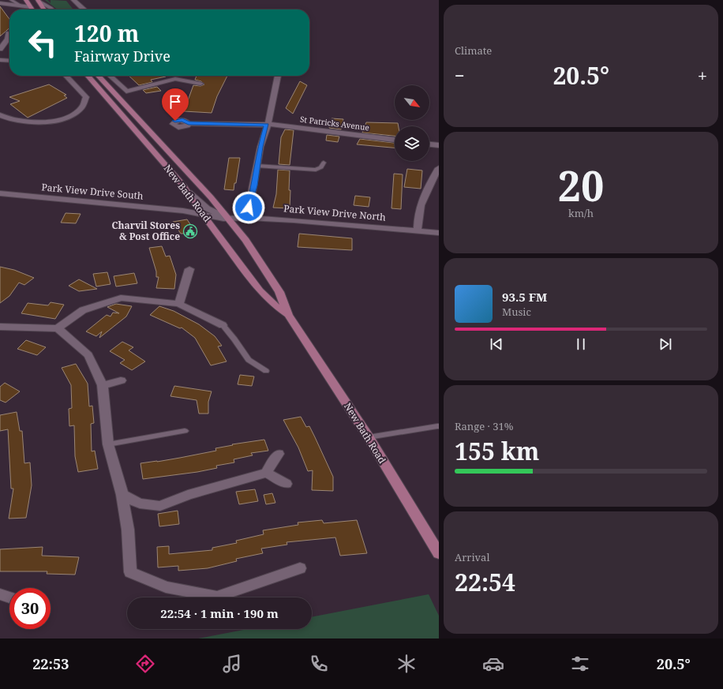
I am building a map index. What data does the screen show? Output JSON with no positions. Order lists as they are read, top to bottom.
{
  "streets": {
    "main road": ["New Bath Road"],
    "street": ["St Patricks Avenue", "Park View Drive South", "Park View Drive North"]
  },
  "crossings": [
    ["Park View Drive South", "New Bath Road"],
    ["Park View Drive South", "Park View Drive North"],
    ["New Bath Road", "Park View Drive North"]
  ],
  "places": {
    "public building": ["Charvil Stores & Post Office"]
  },
  "north": "bottom right",
  "page": {
    "tile": [
      "Climate",
      ["20", "km/h"],
      ["Range · 31%", "155 km"],
      ["Arrival", "22:54"]
    ],
    "turn": ["120 m", "Fairway Drive"],
    "heat": ["−", "20.5°", "+"],
    "song": ["93.5 FM", "Music"],
    "limit": "30",
    "trip": "22:54 · 1 min · 190 m",
    "tabs": ["22:53", "20.5°"]
  }
}
